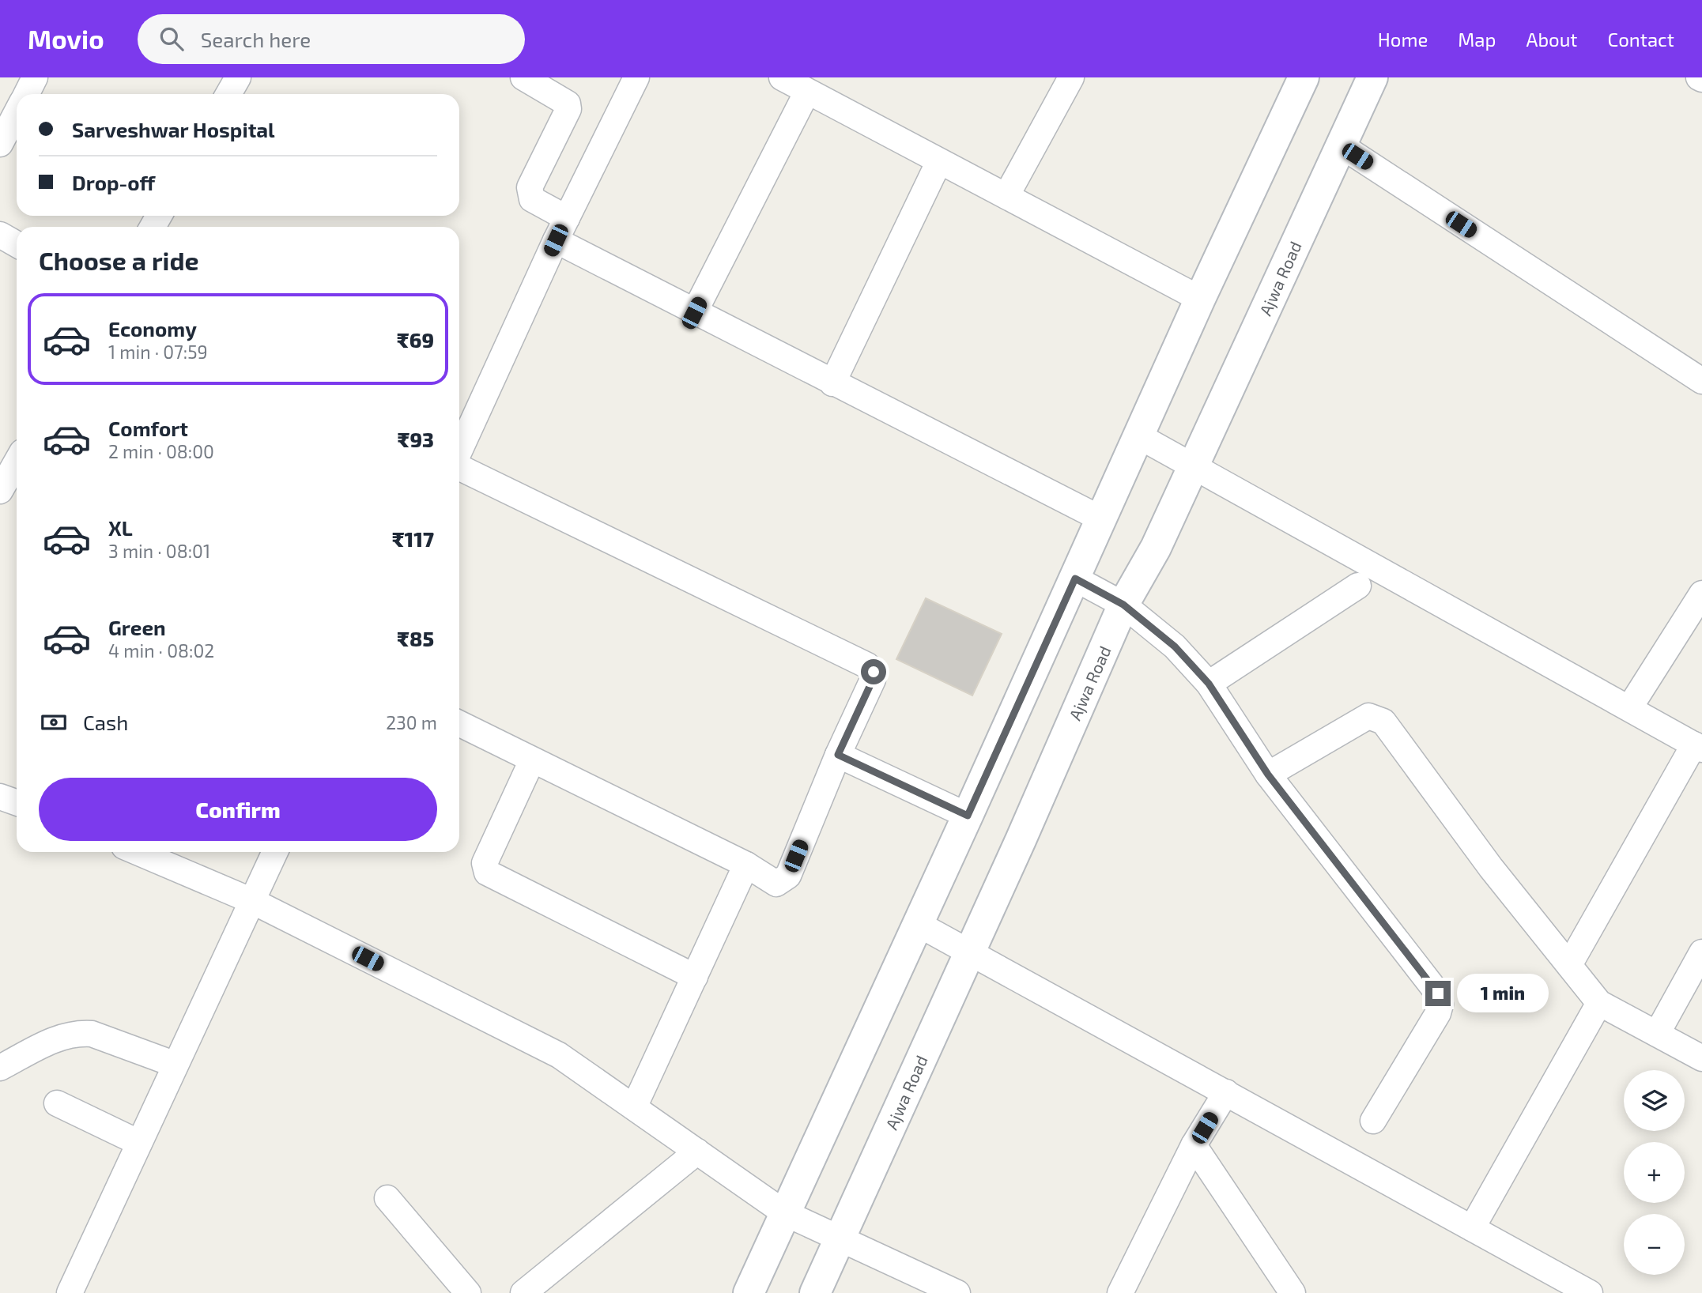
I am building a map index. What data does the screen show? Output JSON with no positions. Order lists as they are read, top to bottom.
{
  "streets": {
    "main road": ["Ajwa Road"]
  },
  "page": {
    "header": "Movio",
    "search": "Search here",
    "nav": [
      "Home",
      "Map",
      "About",
      "Contact"
    ],
    "banner": ["Sarveshwar Hospital", "Drop-off"],
    "heading": "Choose a ride",
    "list": [
      {
        "name": "Economy",
        "note": "1 min · 07:59",
        "value": "₹69"
      },
      {
        "name": "Comfort",
        "note": "2 min · 08:00",
        "value": "₹93"
      },
      {
        "name": "XL",
        "note": "3 min · 08:01",
        "value": "₹117"
      },
      {
        "name": "Green",
        "note": "4 min · 08:02",
        "value": "₹85"
      }
    ],
    "pay": ["Cash", "230 m"],
    "buttons": "Confirm",
    "bubble": "1 min",
    "map_buttons": ["+", "−"]
  }
}
